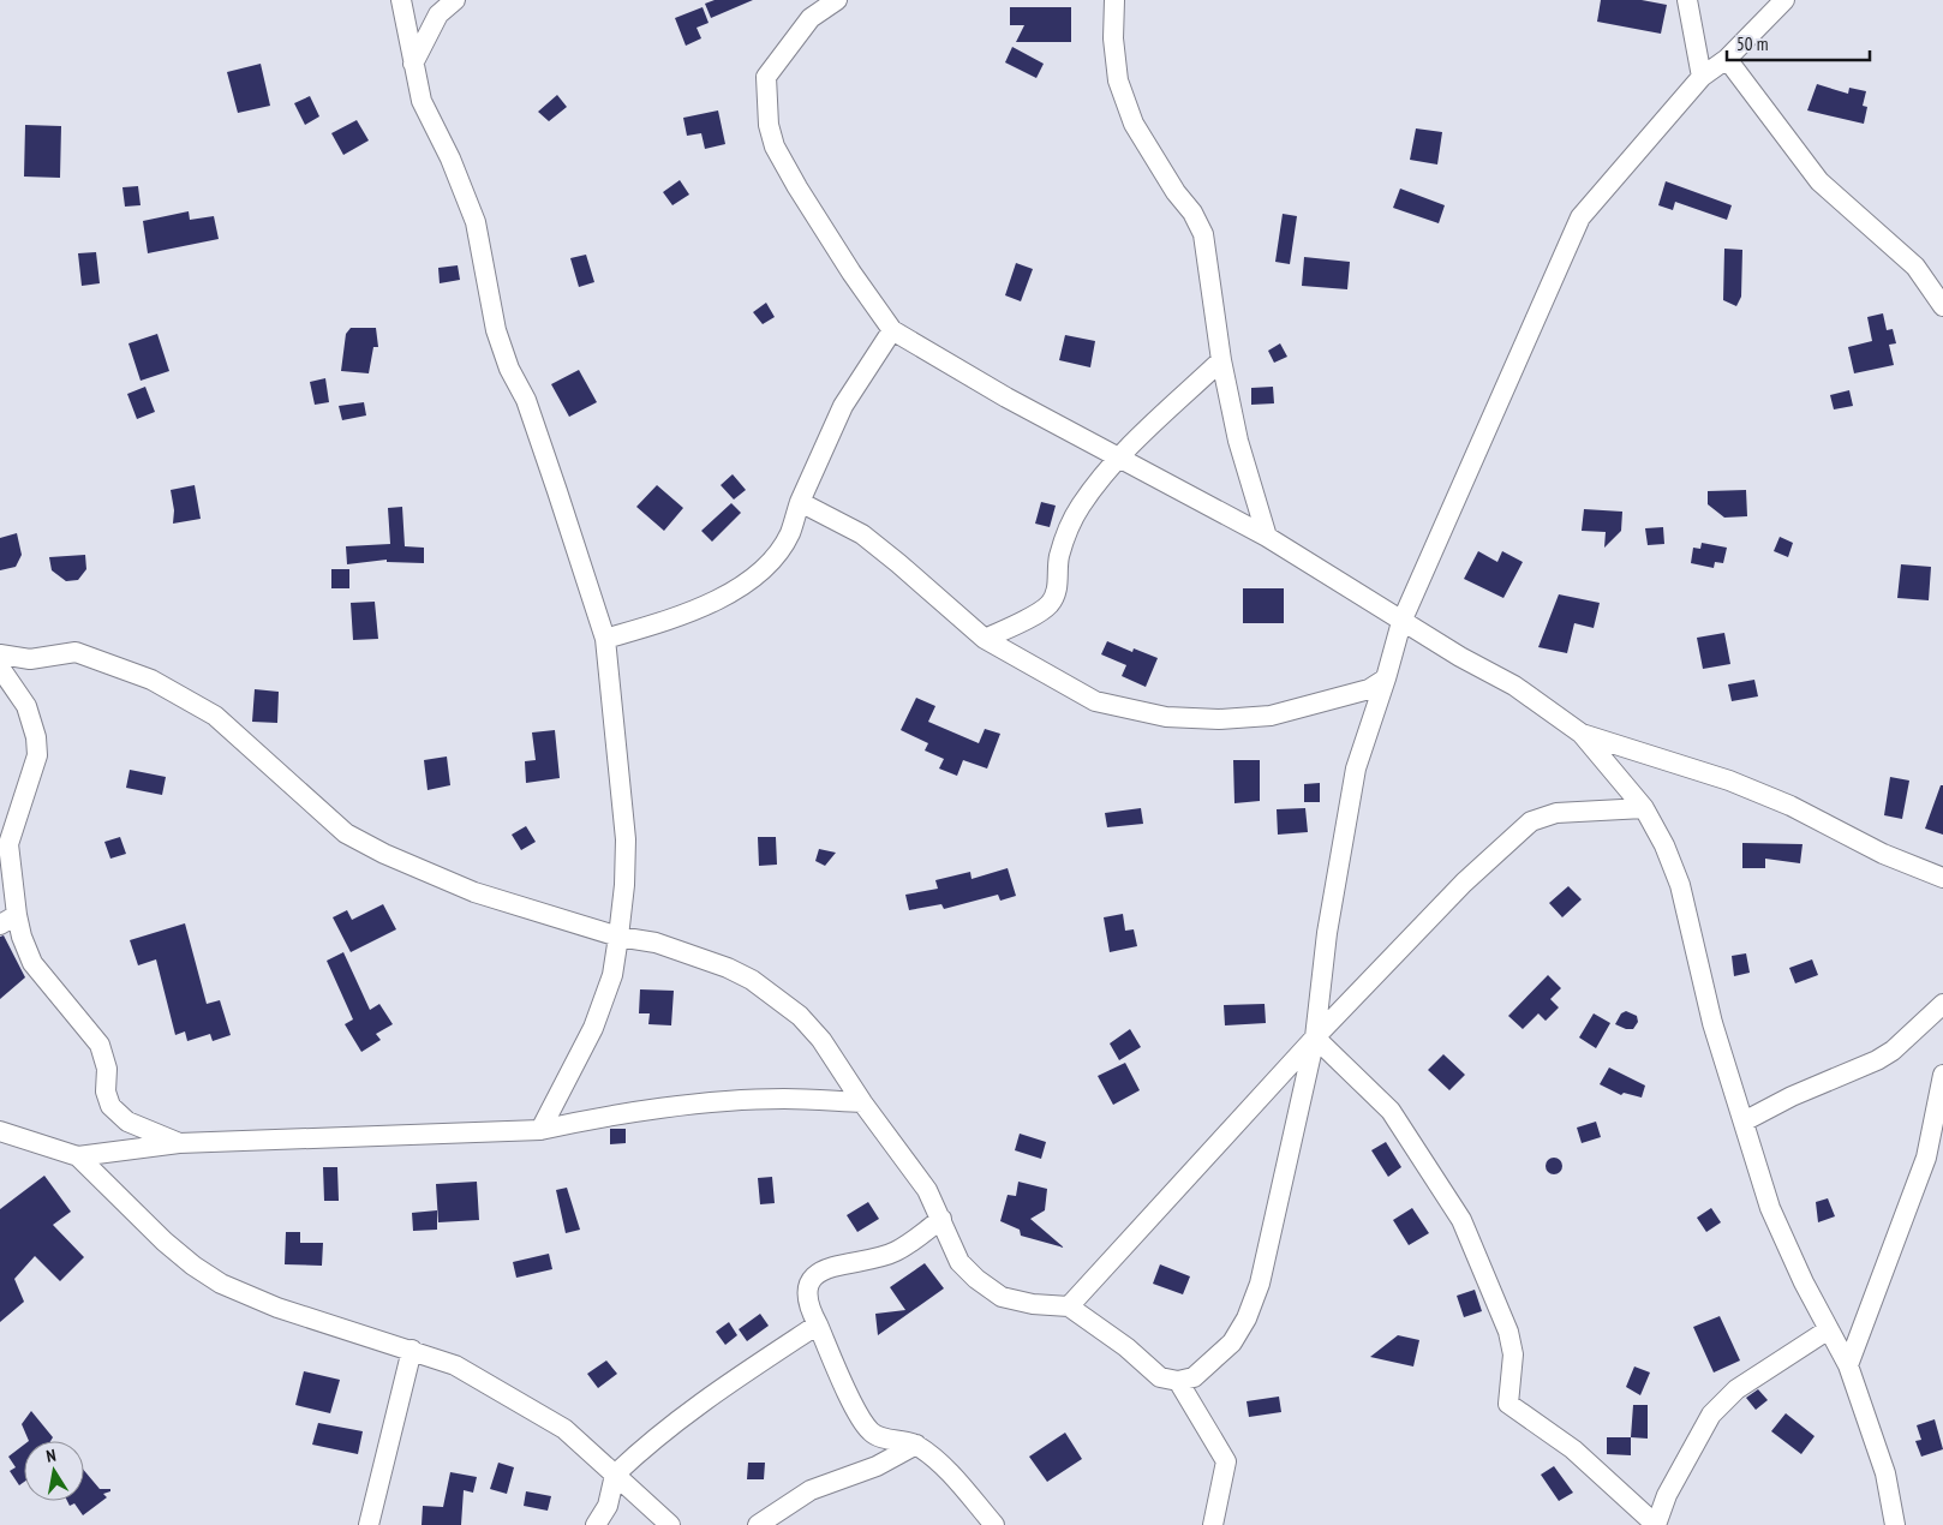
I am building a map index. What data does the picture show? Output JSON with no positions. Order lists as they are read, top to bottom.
{
  "scale_bar": "50 m",
  "north": "top"
}
